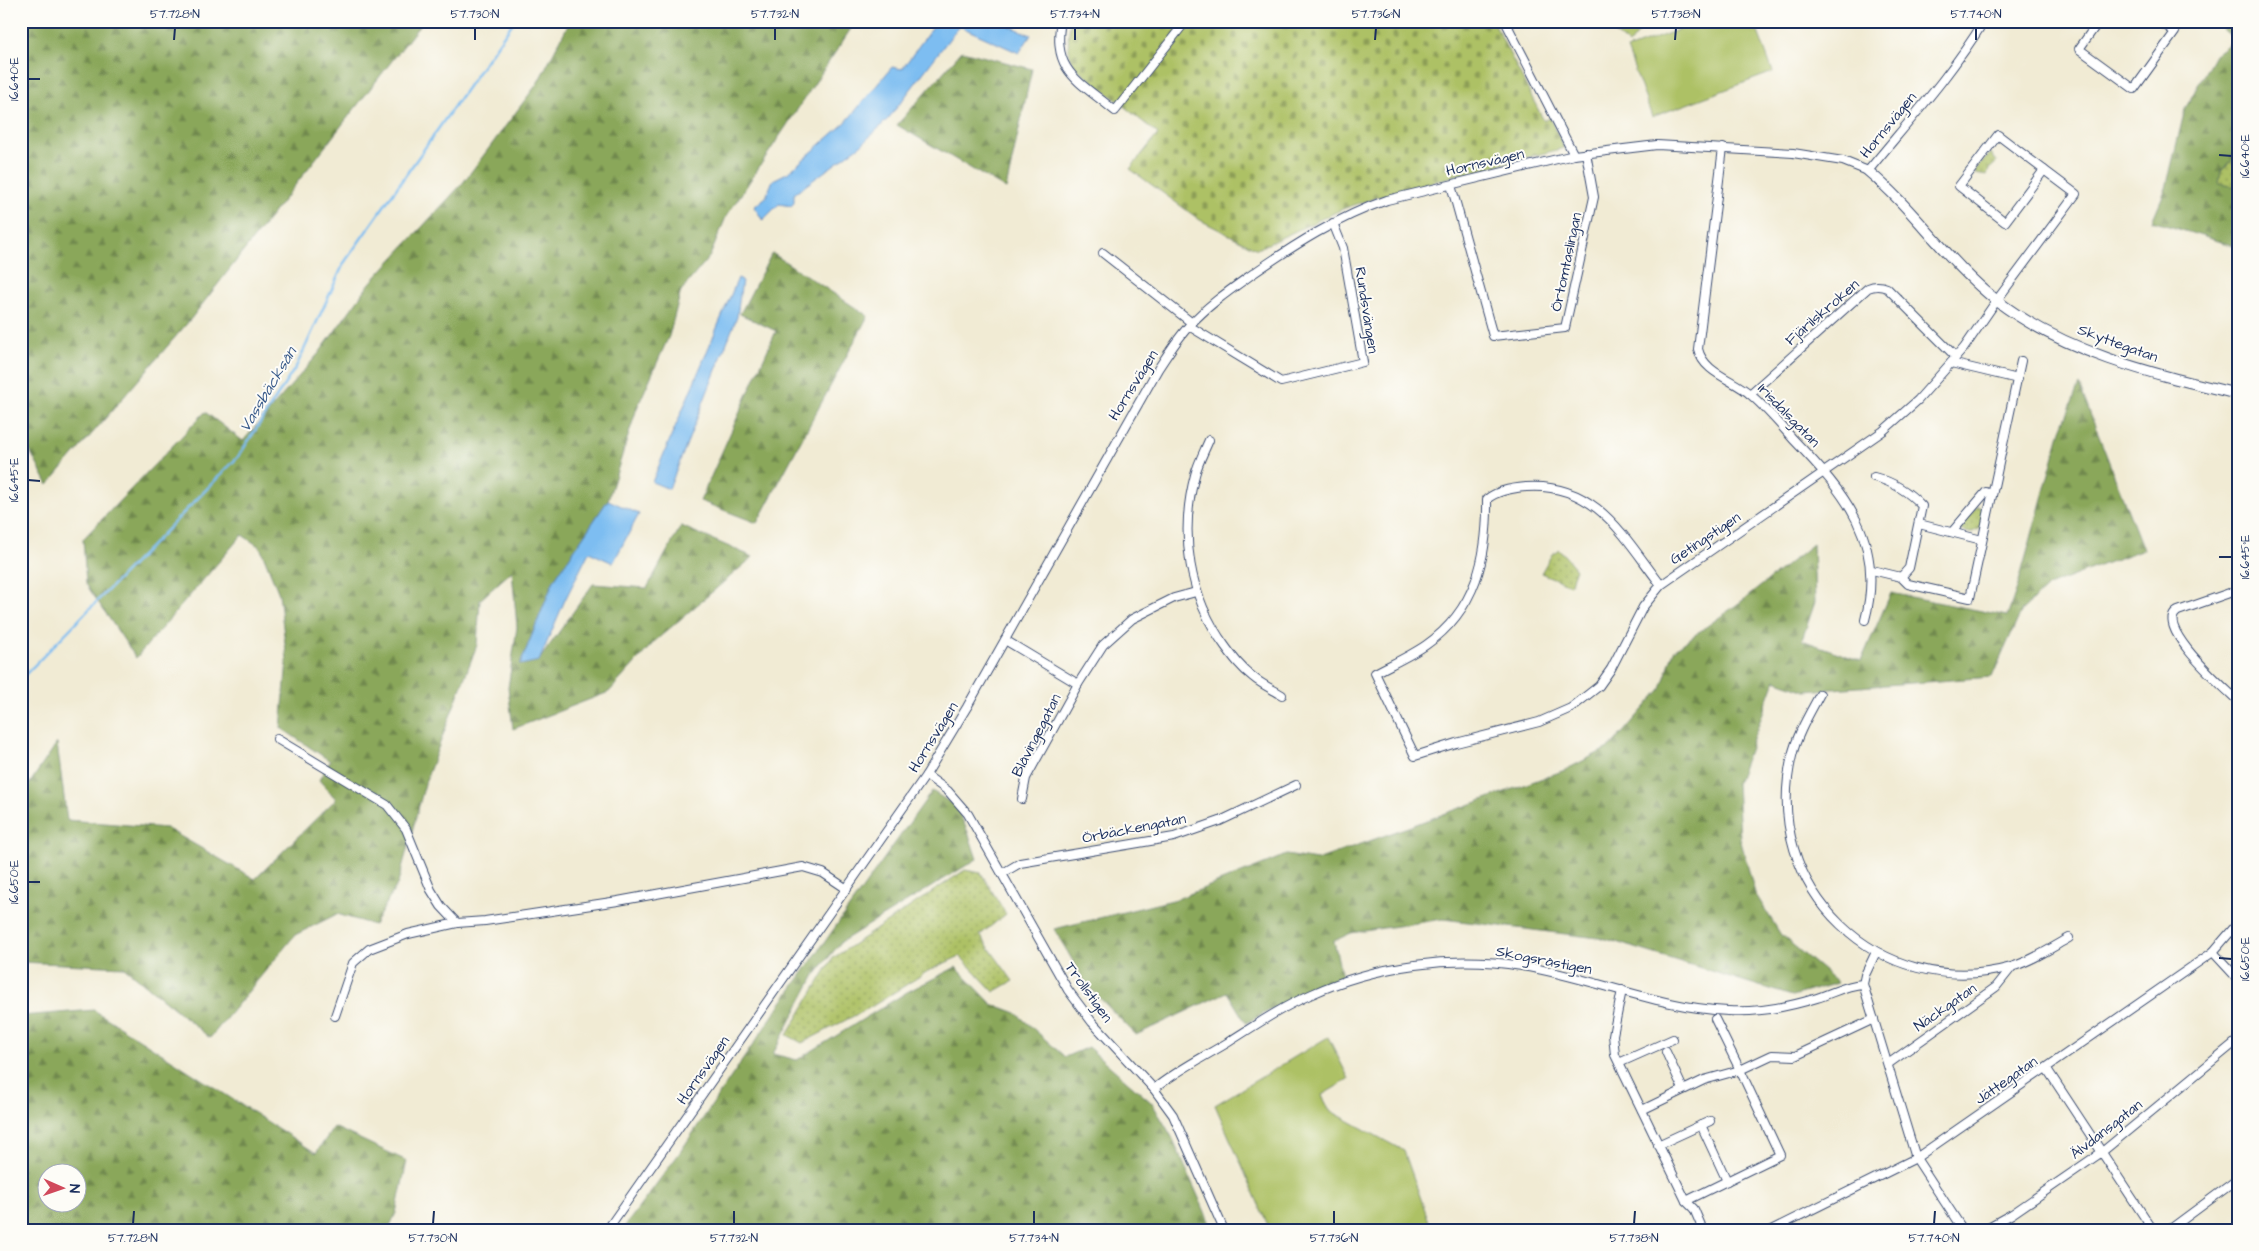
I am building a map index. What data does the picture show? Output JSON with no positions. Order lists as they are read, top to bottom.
{
  "streets": {
    "street": [
      "Hornsvägen",
      "Örtomtaslingan",
      "Rundsvängen",
      "Fjärilskroken",
      "Skyttegatan",
      "Irisdalsgatan",
      "Getingstigen",
      "Blåvingegatan",
      "Örbäckengatan",
      "Skogsråstigen",
      "Trollstigen",
      "Näckgatan",
      "Jättegatan",
      "Älvdansgatan"
    ]
  },
  "crossings": [
    ["Hornsvägen", "Örtomtaslingan"],
    ["Hornsvägen", "Rundsvängen"],
    ["Hornsvägen", "Skyttegatan"],
    ["Hornsvägen", "Irisdalsgatan"],
    ["Hornsvägen", "Blåvingegatan"],
    ["Hornsvägen", "Trollstigen"],
    ["Fjärilskroken", "Irisdalsgatan"],
    ["Fjärilskroken", "Getingstigen"],
    ["Skyttegatan", "Getingstigen"],
    ["Irisdalsgatan", "Getingstigen"],
    ["Örbäckengatan", "Trollstigen"],
    ["Skogsråstigen", "Trollstigen"]
  ],
  "water": ["Vassbäcksån"],
  "north": "right",
  "coordinates": [
    "57.728°N",
    "57.730°N",
    "57.732°N",
    "57.734°N",
    "57.736°N",
    "57.738°N",
    "57.740°N",
    "16.640°E",
    "16.645°E",
    "16.650°E"
  ]
}
